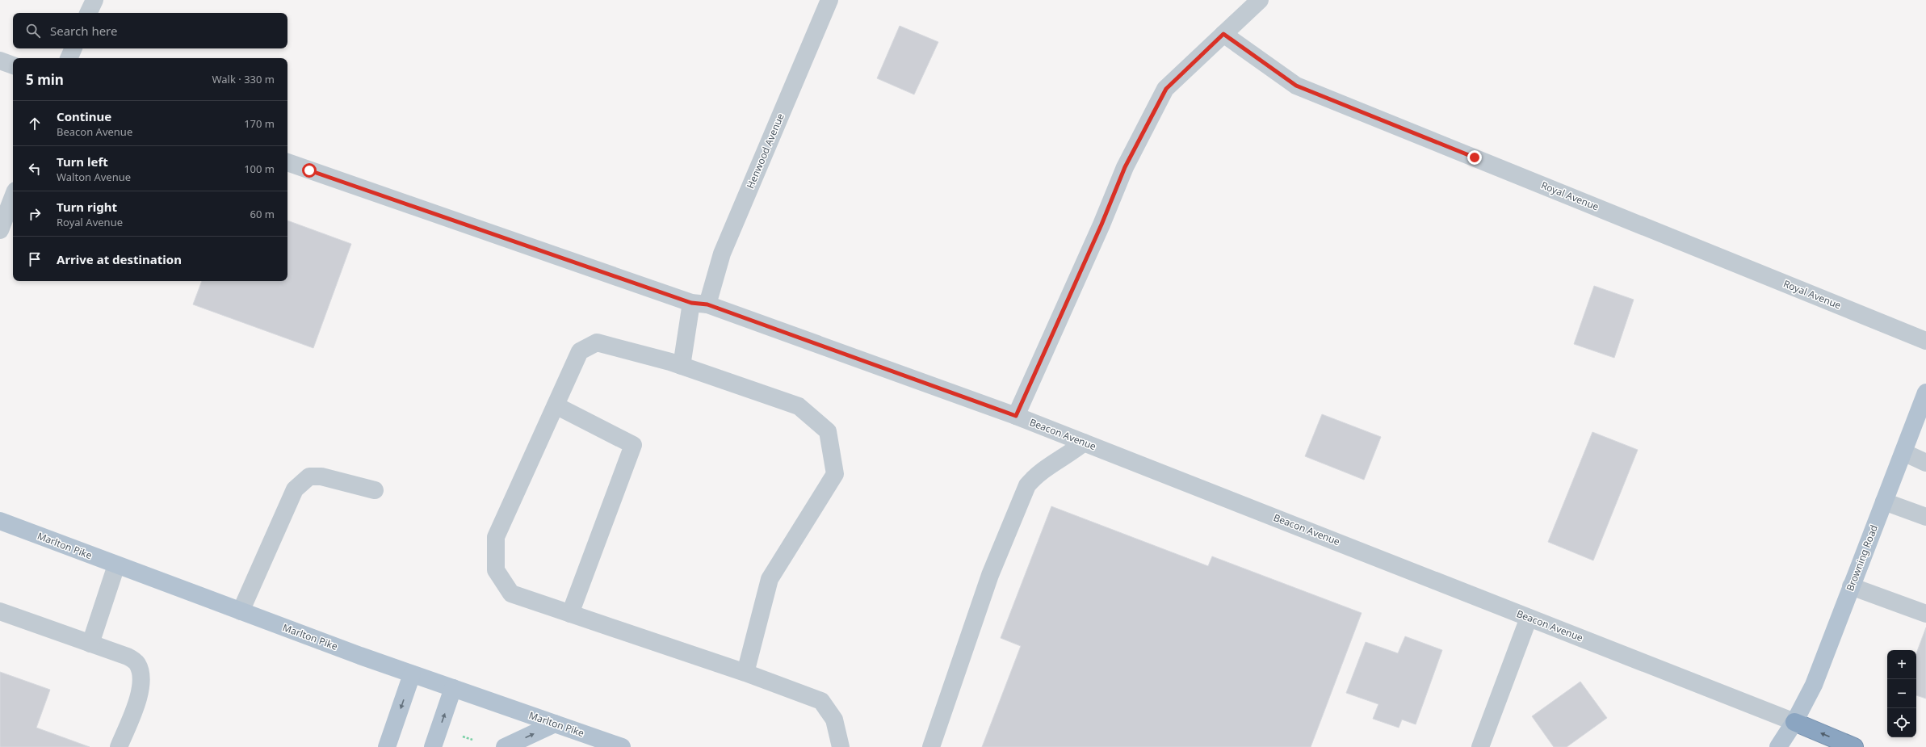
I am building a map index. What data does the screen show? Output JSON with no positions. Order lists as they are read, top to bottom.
{
  "streets": {
    "main road": ["Marlton Pike", "Browning Road"],
    "street": ["Henwood Avenue", "Royal Avenue", "Beacon Avenue"]
  },
  "crossings": [
    ["Henwood Avenue", "Beacon Avenue"],
    ["Beacon Avenue", "Browning Road"]
  ],
  "page": {
    "search": "Search here",
    "heading": ["5 min", "Walk · 330 m"],
    "list": [
      ["Continue", "Beacon Avenue", "170 m"],
      ["Turn left", "Walton Avenue", "100 m"],
      ["Turn right", "Royal Avenue", "60 m"],
      "Arrive at destination"
    ],
    "map_buttons": ["+", "−"]
  }
}
